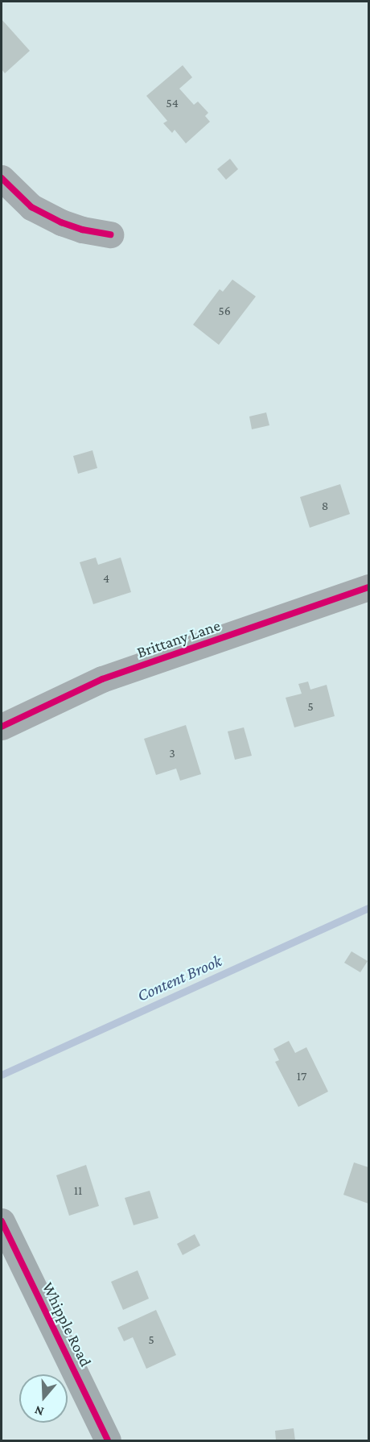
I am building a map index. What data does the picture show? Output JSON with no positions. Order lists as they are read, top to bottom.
{
  "streets": {
    "street": ["Brittany Lane", "Whipple Road"]
  },
  "water": ["Content Brook"],
  "house_numbers": [
    "54",
    "56",
    "8",
    "4",
    "5",
    "3",
    "17",
    "11",
    "5"
  ],
  "north": "bottom"
}
